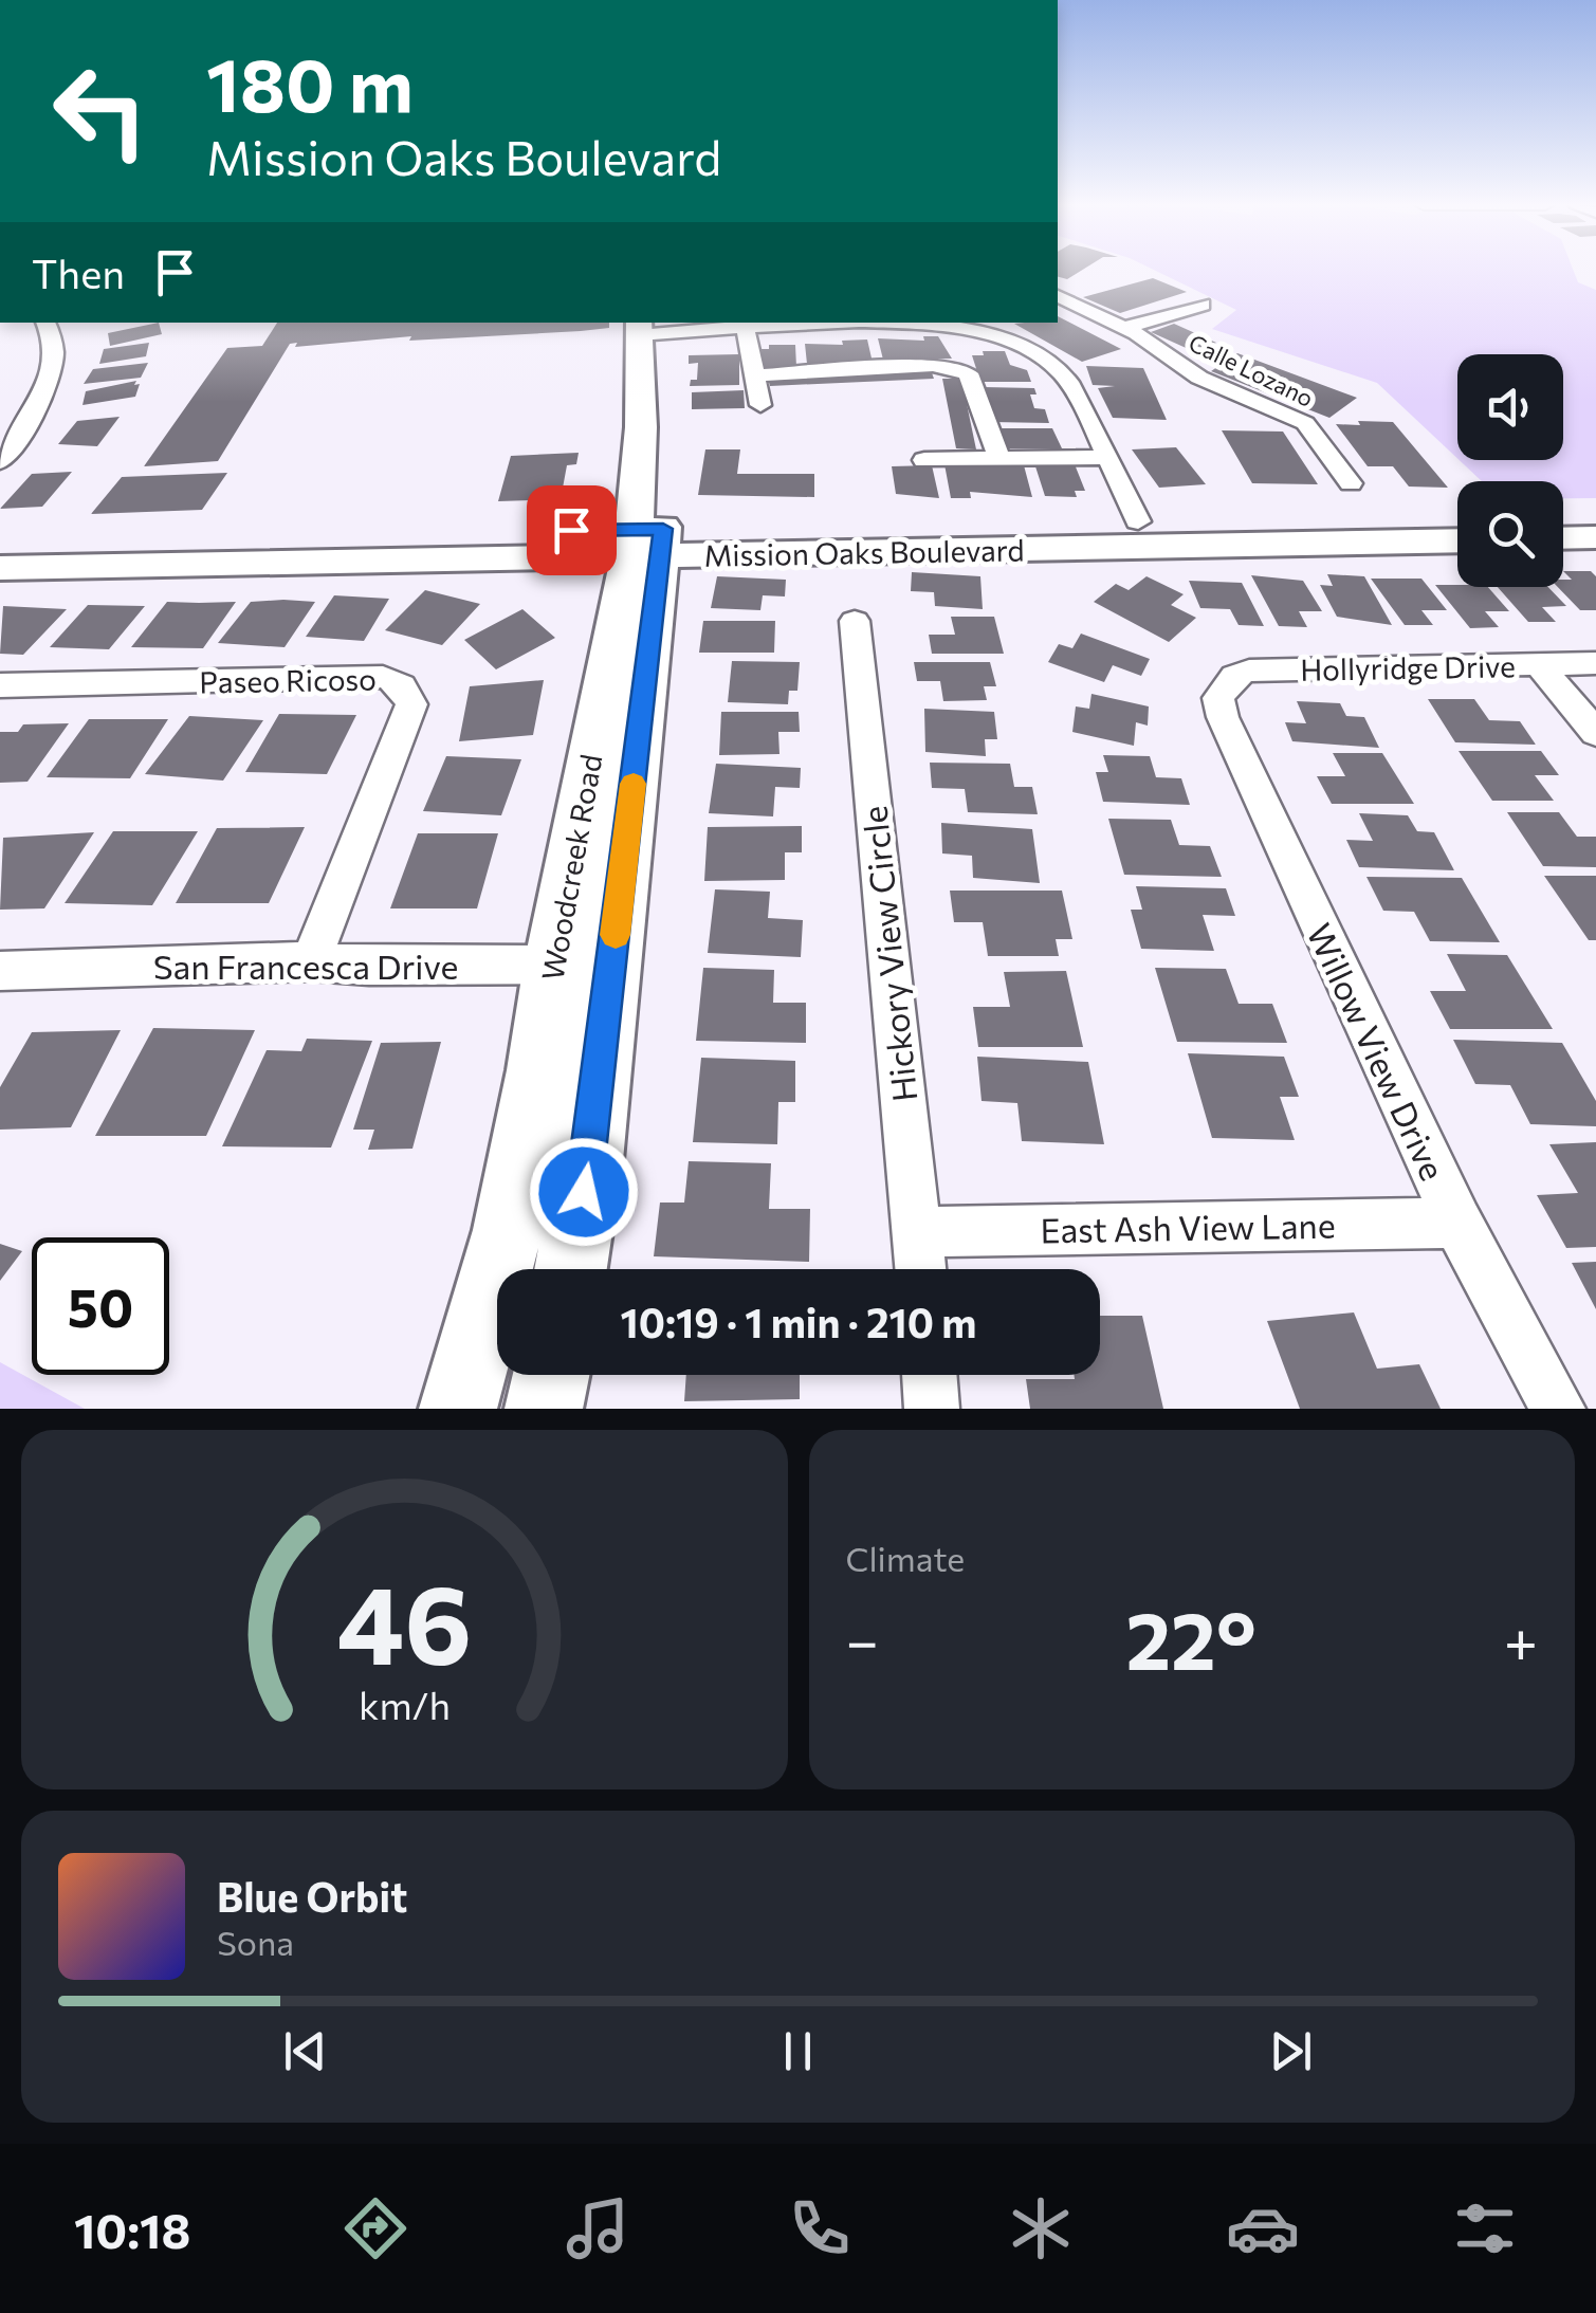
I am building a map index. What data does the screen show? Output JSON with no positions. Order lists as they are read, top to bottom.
{
  "streets": {
    "main road": ["Mission Oaks Boulevard", "Woodcreek Road"],
    "street": [
      "Calle Lozano",
      "Hollyridge Drive",
      "Paseo Ricoso",
      "Hickory View Circle",
      "San Francesca Drive",
      "Willow View Drive",
      "East Ash View Lane"
    ]
  },
  "crossings": [
    ["Mission Oaks Boulevard", "Woodcreek Road"],
    ["Hollyridge Drive", "Willow View Drive"],
    ["Paseo Ricoso", "San Francesca Drive"],
    ["Woodcreek Road", "San Francesca Drive"],
    ["Hickory View Circle", "East Ash View Lane"],
    ["Willow View Drive", "East Ash View Lane"]
  ],
  "page": {
    "turn": ["180 m", "Mission Oaks Boulevard"],
    "then": "Then",
    "limit": "50",
    "trip": "10:19 · 1 min · 210 m",
    "tile": "Climate",
    "heat": ["−", "22°", "+"],
    "song": ["Blue Orbit", "Sona"],
    "tabs": "10:18",
    "gauge": ["46", "km/h"]
  }
}
